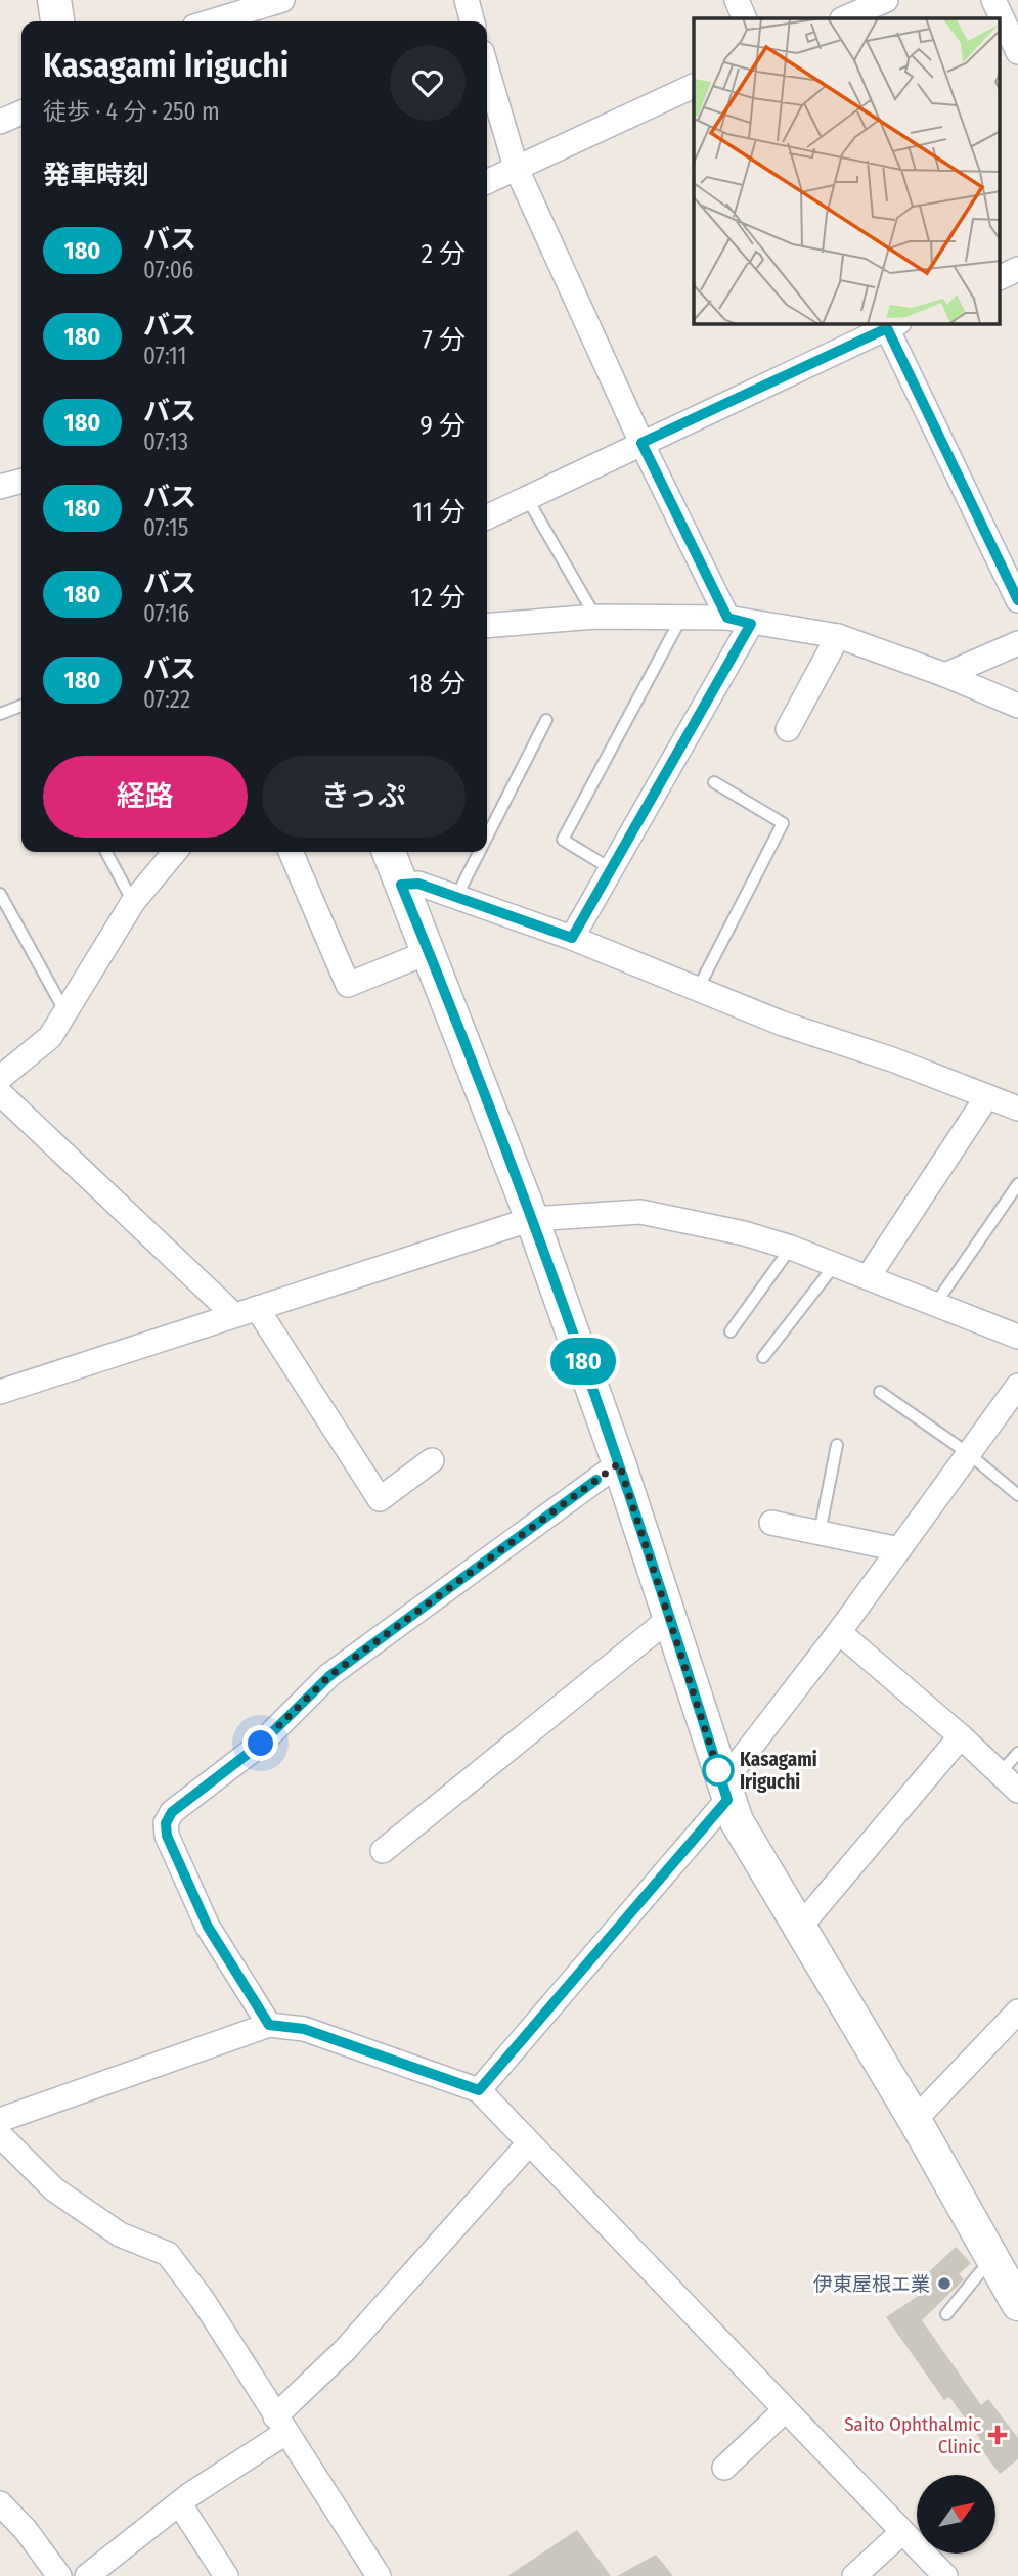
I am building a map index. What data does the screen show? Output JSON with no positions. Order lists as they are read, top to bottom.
{
  "places": {
    "other": ["Kasagami Iriguchi", "伊東屋根エ業"],
    "health": ["Saito Ophthalmic Clinic"]
  },
  "lines": ["bus line 180"],
  "north": "top right",
  "page": {
    "on_map": "180",
    "heading": [
      ["Kasagami Iriguchi", "徒歩 · 4 分 · 250 m"],
      "発車時刻"
    ],
    "list": [
      {
        "mark": "180",
        "name": "バス",
        "note": "07:06",
        "value": "2 分"
      },
      {
        "mark": "180",
        "name": "バス",
        "note": "07:11",
        "value": "7 分"
      },
      {
        "mark": "180",
        "name": "バス",
        "note": "07:13",
        "value": "9 分"
      },
      {
        "mark": "180",
        "name": "バス",
        "note": "07:15",
        "value": "11 分"
      },
      {
        "mark": "180",
        "name": "バス",
        "note": "07:16",
        "value": "12 分"
      },
      {
        "mark": "180",
        "name": "バス",
        "note": "07:22",
        "value": "18 分"
      }
    ],
    "buttons": ["経路", "きっぷ"]
  }
}
